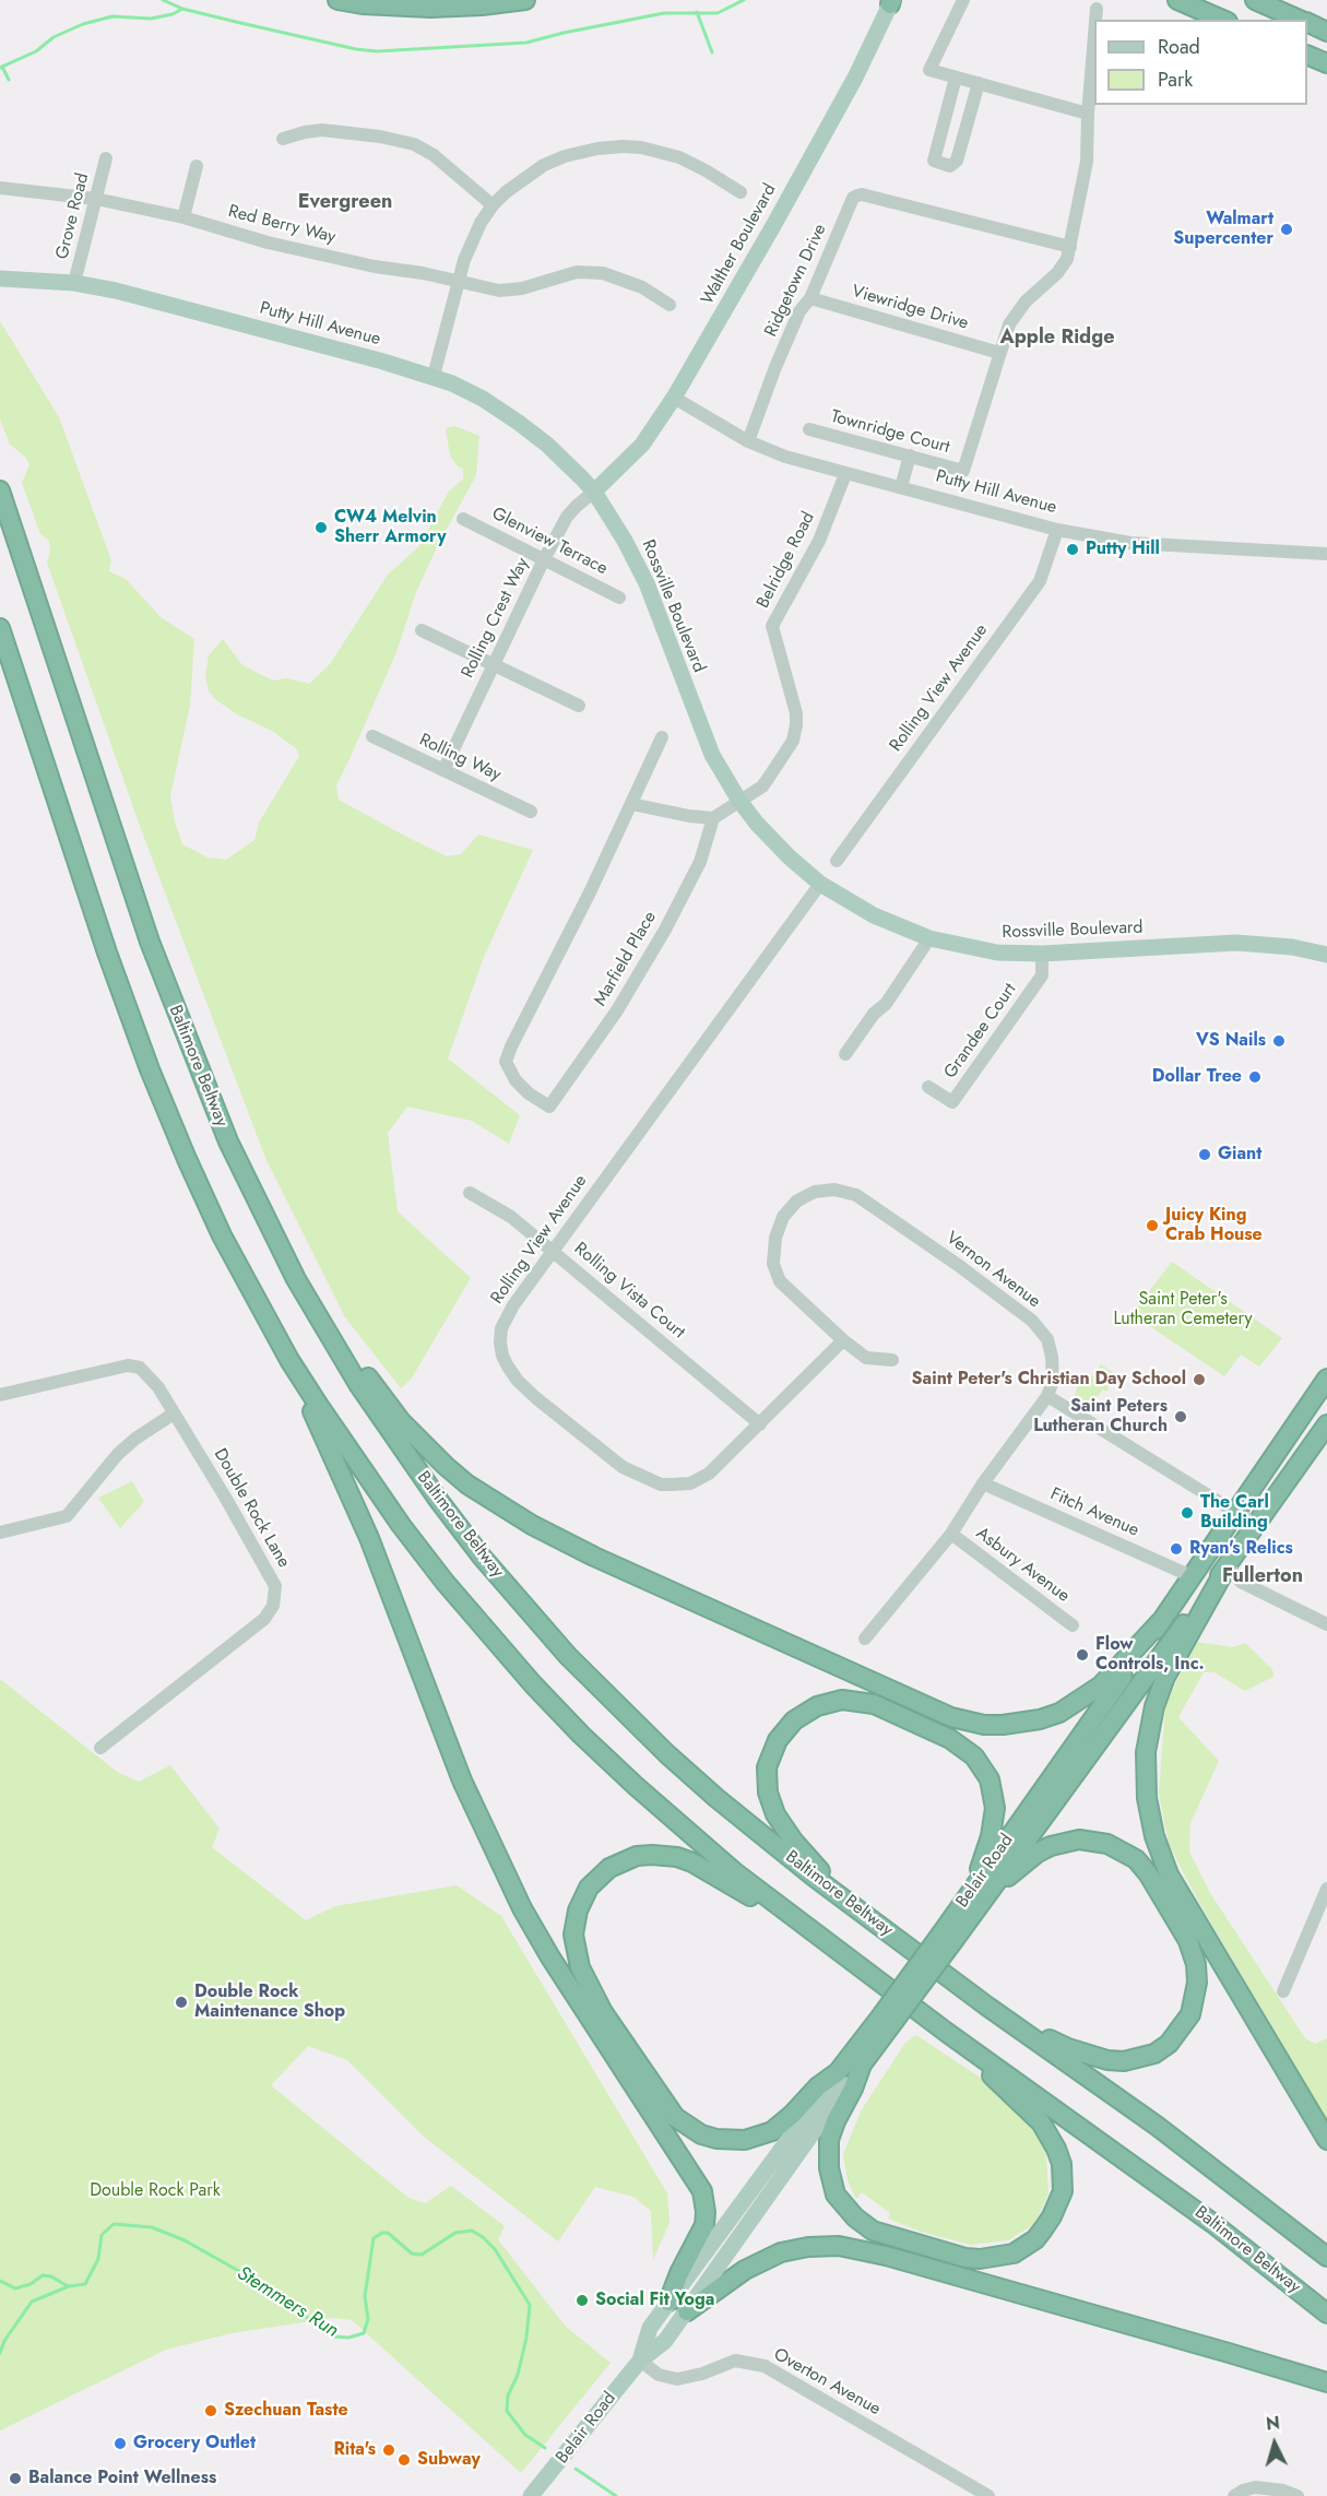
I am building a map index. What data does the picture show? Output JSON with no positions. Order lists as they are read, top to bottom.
{
  "streets": {
    "highway": ["Baltimore Beltway", "Belair Road"],
    "main road": ["Walther Boulevard", "Putty Hill Avenue", "Rossville Boulevard"],
    "street": [
      "Grove Road",
      "Red Berry Way",
      "Ridgetown Drive",
      "Viewridge Drive",
      "Townridge Court",
      "Glenview Terrace",
      "Belridge Road",
      "Rolling Crest Way",
      "Rolling View Avenue",
      "Rolling Way",
      "Marfield Place",
      "Grandee Court",
      "Vernon Avenue",
      "Rolling Vista Court",
      "Double Rock Lane",
      "Fitch Avenue",
      "Asbury Avenue",
      "Overton Avenue"
    ]
  },
  "crossings": [
    ["Grove Road", "Red Berry Way"],
    ["Grove Road", "Putty Hill Avenue"],
    ["Walther Boulevard", "Putty Hill Avenue"],
    ["Walther Boulevard", "Rossville Boulevard"],
    ["Walther Boulevard", "Rolling Crest Way"],
    ["Ridgetown Drive", "Viewridge Drive"],
    ["Ridgetown Drive", "Putty Hill Avenue"],
    ["Viewridge Drive", "Townridge Court"],
    ["Putty Hill Avenue", "Belridge Road"],
    ["Putty Hill Avenue", "Rossville Boulevard"],
    ["Putty Hill Avenue", "Rolling Crest Way"],
    ["Putty Hill Avenue", "Rolling View Avenue"],
    ["Glenview Terrace", "Rolling Crest Way"],
    ["Belridge Road", "Rossville Boulevard"],
    ["Belridge Road", "Marfield Place"],
    ["Rossville Boulevard", "Rolling Crest Way"],
    ["Rossville Boulevard", "Rolling View Avenue"],
    ["Rossville Boulevard", "Grandee Court"],
    ["Rolling Crest Way", "Rolling Way"],
    ["Rolling View Avenue", "Vernon Avenue"],
    ["Rolling View Avenue", "Rolling Vista Court"],
    ["Vernon Avenue", "Fitch Avenue"],
    ["Vernon Avenue", "Asbury Avenue"],
    ["Fitch Avenue", "Belair Road"],
    ["Belair Road", "Overton Avenue"]
  ],
  "districts": ["Evergreen", "Apple Ridge", "Fullerton"],
  "water": ["Stemmers Run"],
  "parks": ["Saint Peter's Lutheran Cemetery", "Double Rock Park"],
  "places": [
    "Walmart Supercenter",
    "CW4 Melvin Sherr Armory",
    "Putty Hill",
    "VS Nails",
    "Dollar Tree",
    "Giant",
    "Juicy King Crab House",
    "Saint Peter's Christian Day School",
    "Saint Peters Lutheran Church",
    "The Carl Building",
    "Ryan's Relics",
    "Flow Controls, Inc.",
    "Double Rock Maintenance Shop",
    "Social Fit Yoga",
    "Szechuan Taste",
    "Grocery Outlet",
    "Rita's",
    "Subway",
    "Balance Point Wellness"
  ],
  "legend": ["Road", "Park"],
  "north": "top"
}
